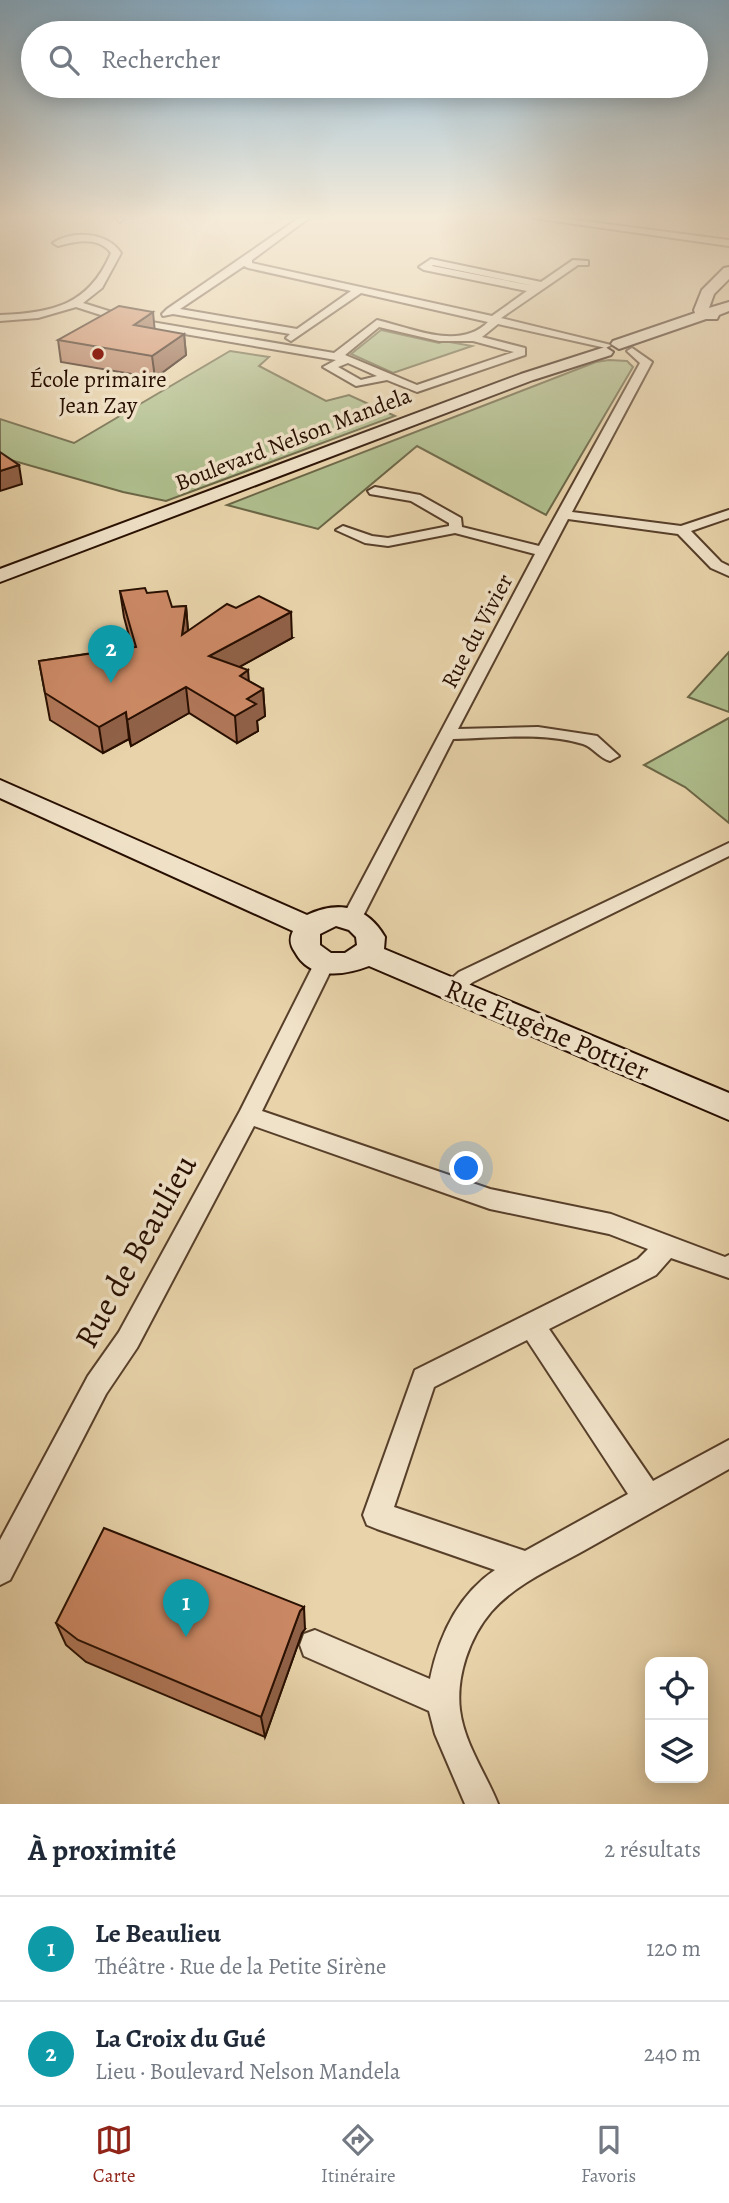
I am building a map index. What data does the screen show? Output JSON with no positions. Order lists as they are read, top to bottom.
{
  "streets": {
    "street": [
      "Boulevard Nelson Mandela",
      "Rue du Vivier",
      "Rue Eugène Pottier",
      "Rue de Beaulieu"
    ]
  },
  "crossings": [
    ["Boulevard Nelson Mandela", "Rue du Vivier"],
    ["Rue du Vivier", "Rue Eugène Pottier"],
    ["Rue du Vivier", "Rue de Beaulieu"],
    ["Rue Eugène Pottier", "Rue de Beaulieu"]
  ],
  "places": ["École primaire Jean Zay"],
  "page": {
    "search": "Rechercher",
    "pins": ["2", "1"],
    "heading": ["À proximité", "2 résultats"],
    "list": [
      {
        "mark": "1",
        "name": "Le Beaulieu",
        "note": "Théâtre · Rue de la Petite Sirène",
        "value": "120 m"
      },
      {
        "mark": "2",
        "name": "La Croix du Gué",
        "note": "Lieu · Boulevard Nelson Mandela",
        "value": "240 m"
      }
    ],
    "nav": ["Carte", "Itinéraire", "Favoris"]
  }
}
